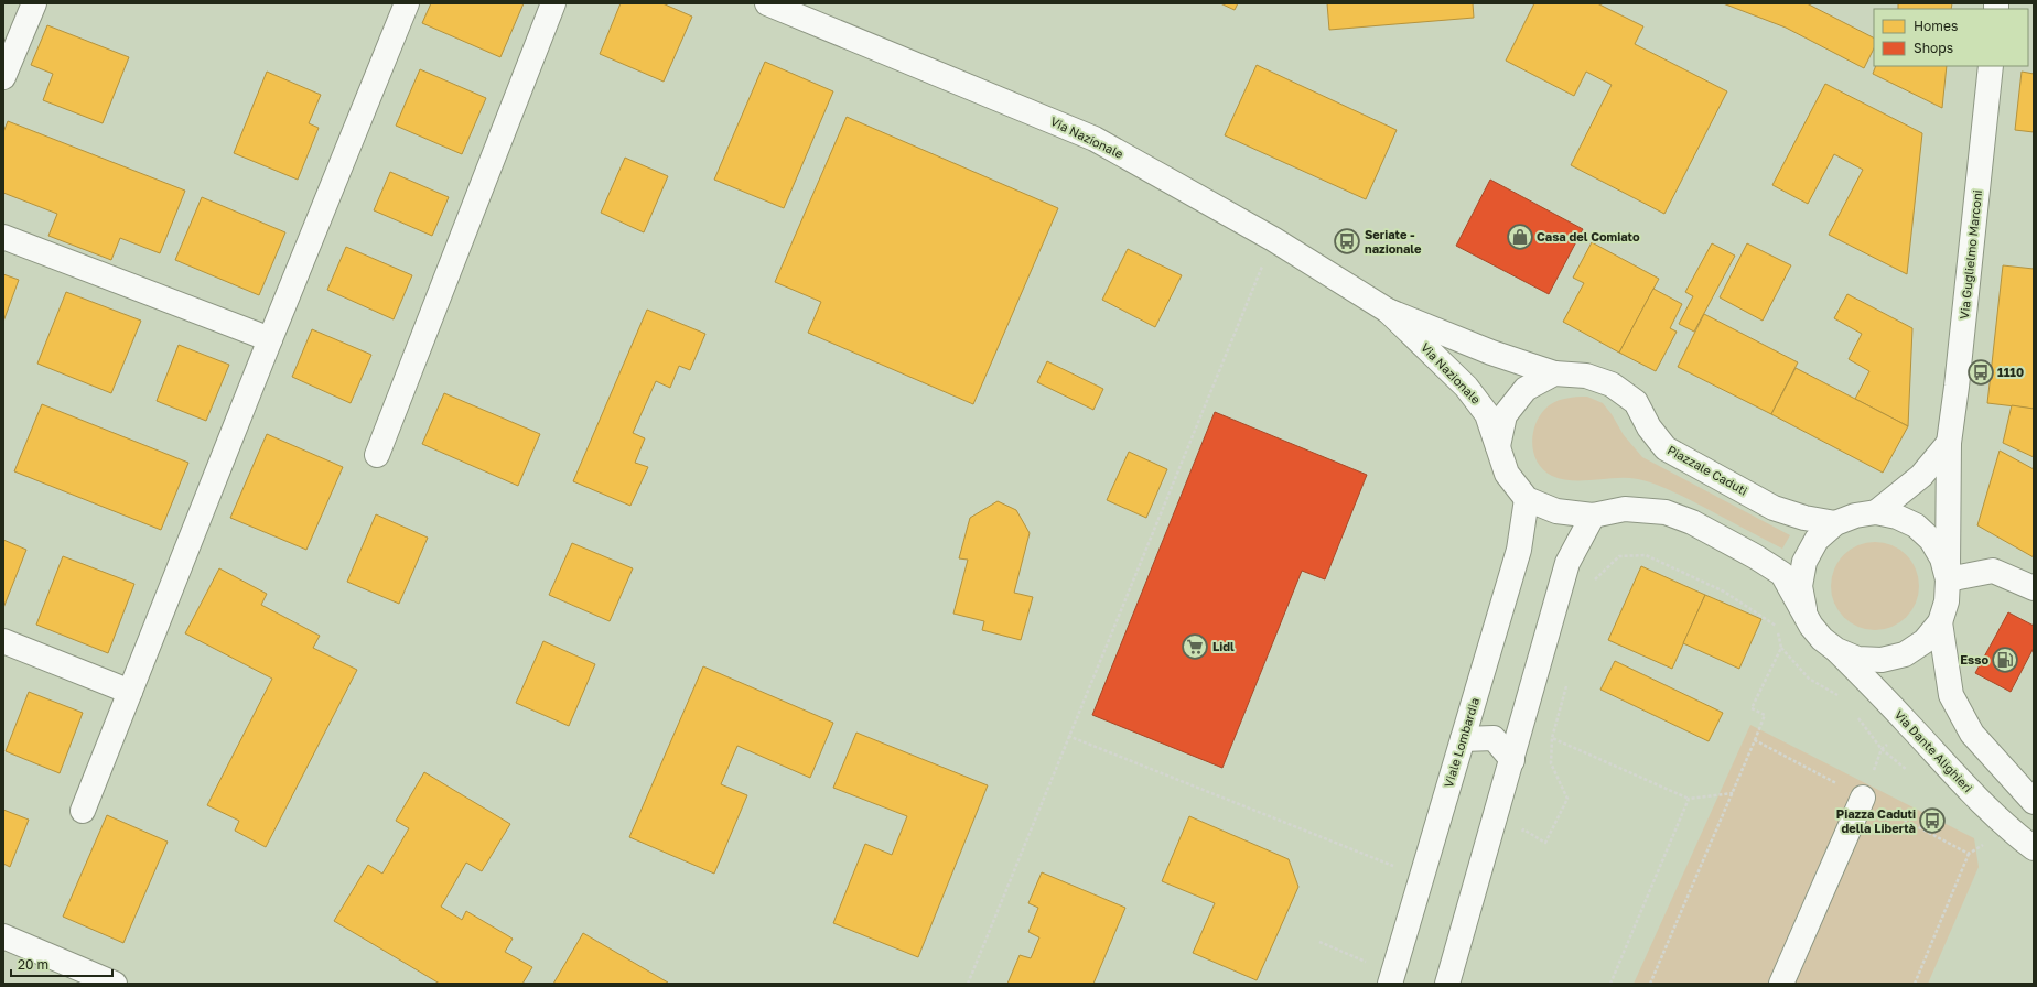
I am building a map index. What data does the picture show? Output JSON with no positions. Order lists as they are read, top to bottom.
{
  "streets": {
    "main road": [
      "Via Nazionale",
      "Via Guglielmo Marconi",
      "Piazzale Caduti",
      "Viale Lombardia",
      "Via Dante Alighieri"
    ]
  },
  "crossings": [
    ["Via Nazionale", "Piazzale Caduti"],
    ["Via Guglielmo Marconi", "Piazzale Caduti"],
    ["Via Guglielmo Marconi", "Via Dante Alighieri"],
    ["Piazzale Caduti", "Via Dante Alighieri"]
  ],
  "places": {
    "shop": ["Casa del Comiato"],
    "bus stop": ["Seriate - nazionale", "1110", "Piazza Caduti della Libertà"],
    "supermarket": ["Lidl"],
    "fuel station": ["Esso"]
  },
  "legend": ["Homes", "Shops"],
  "scale_bar": "20 m"
}
